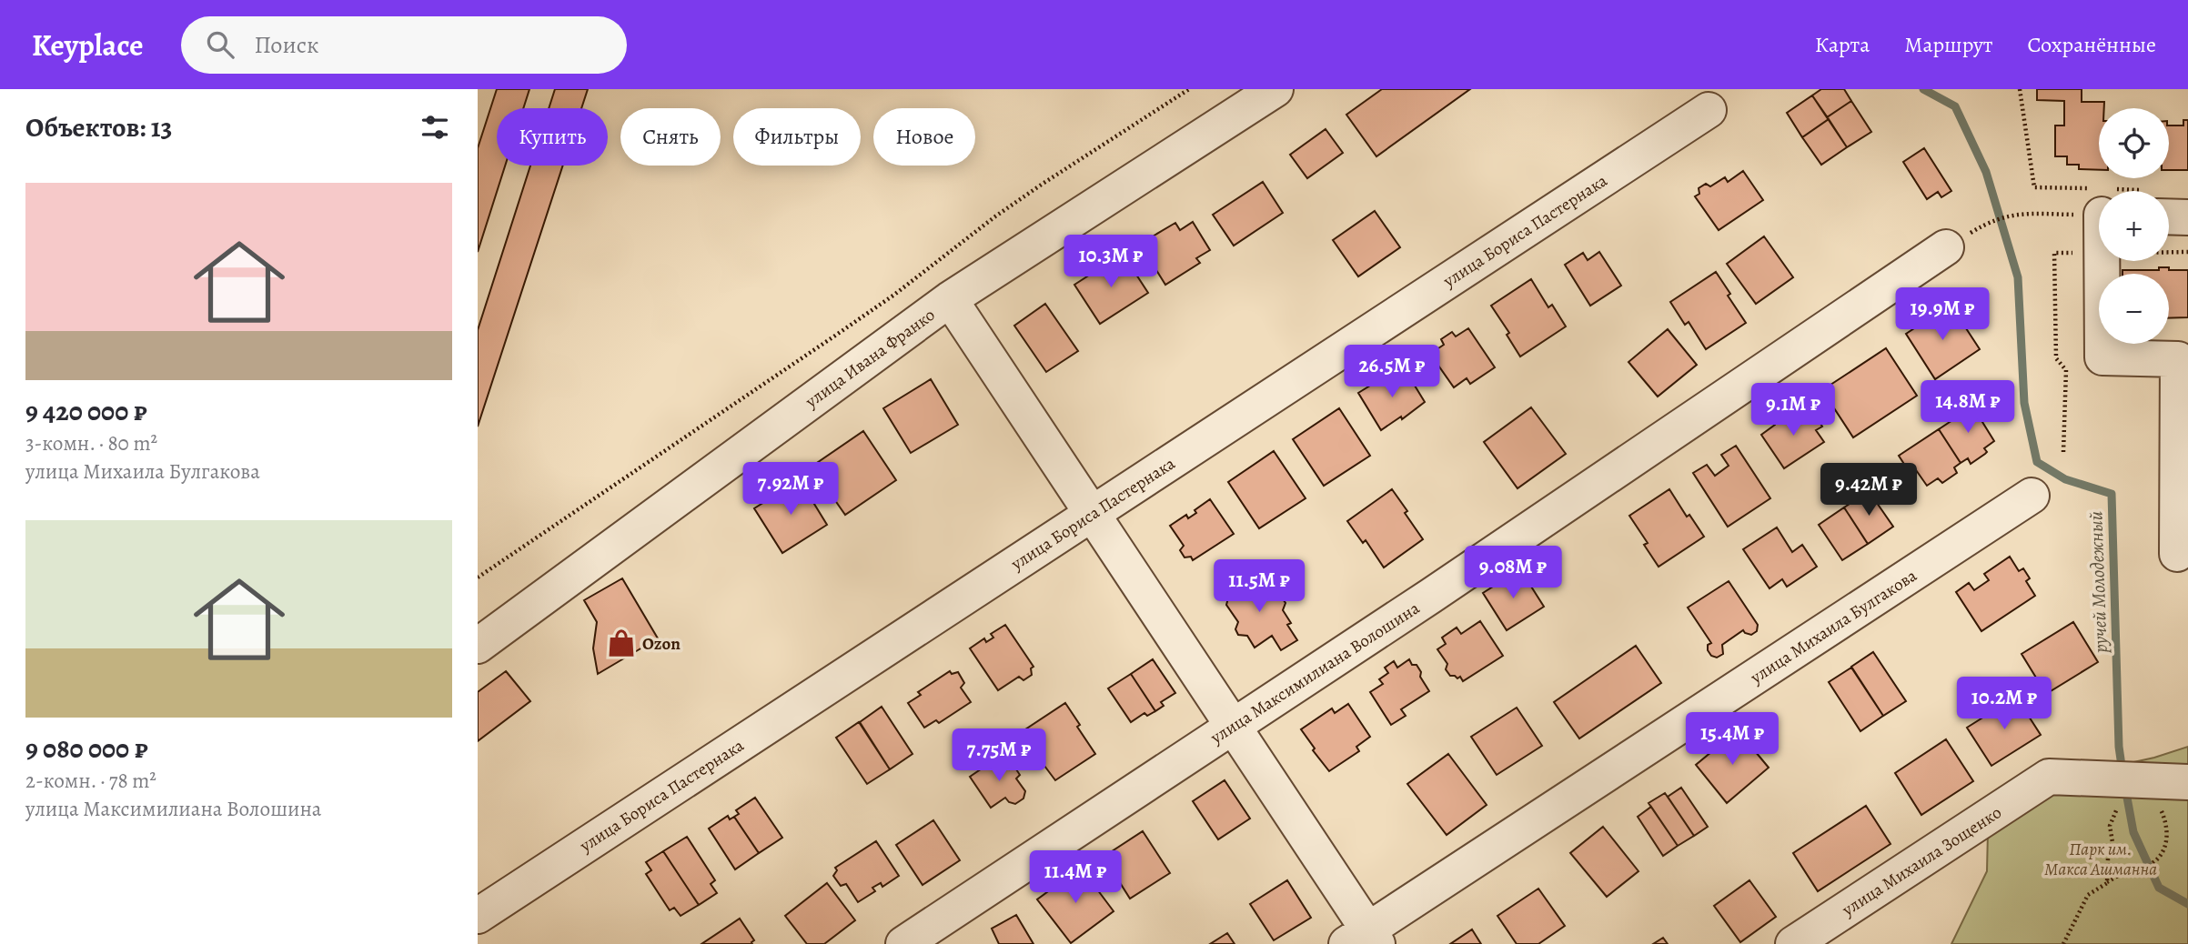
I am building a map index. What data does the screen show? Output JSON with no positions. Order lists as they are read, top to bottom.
{
  "streets": {
    "street": [
      "улица Бориса Пастернака",
      "улица Ивана Франко",
      "улица Михаила Булгакова",
      "улица Максимилиана Волошина",
      "улица Михаила Зощенко"
    ]
  },
  "water": ["ручей Молодежный"],
  "parks": ["Парк им. Макса Ашманна"],
  "places": {
    "shop": ["Ozon"]
  },
  "page": {
    "header": "Keyplace",
    "search": "Поиск",
    "nav": ["Карта", "Маршрут", "Сохранённые"],
    "heading": "Объектов: 13",
    "map_buttons": ["+", "−"],
    "chip": [
      "Купить",
      "Снять",
      "Фильтры",
      "Новое"
    ],
    "list": [
      {
        "name": "9 420 000 ₽",
        "note": "3-комн. · 80 m² · улица Михаила Булгакова"
      },
      {
        "name": "9 080 000 ₽",
        "note": "2-комн. · 78 m² · улица Максимилиана Волошина"
      }
    ],
    "price": [
      "10.3M ₽",
      "19.9M ₽",
      "26.5M ₽",
      "14.8M ₽",
      "9.1M ₽",
      "7.92M ₽",
      "9.42M ₽",
      "9.08M ₽",
      "11.5M ₽",
      "10.2M ₽",
      "15.4M ₽",
      "7.75M ₽",
      "11.4M ₽"
    ]
  }
}
